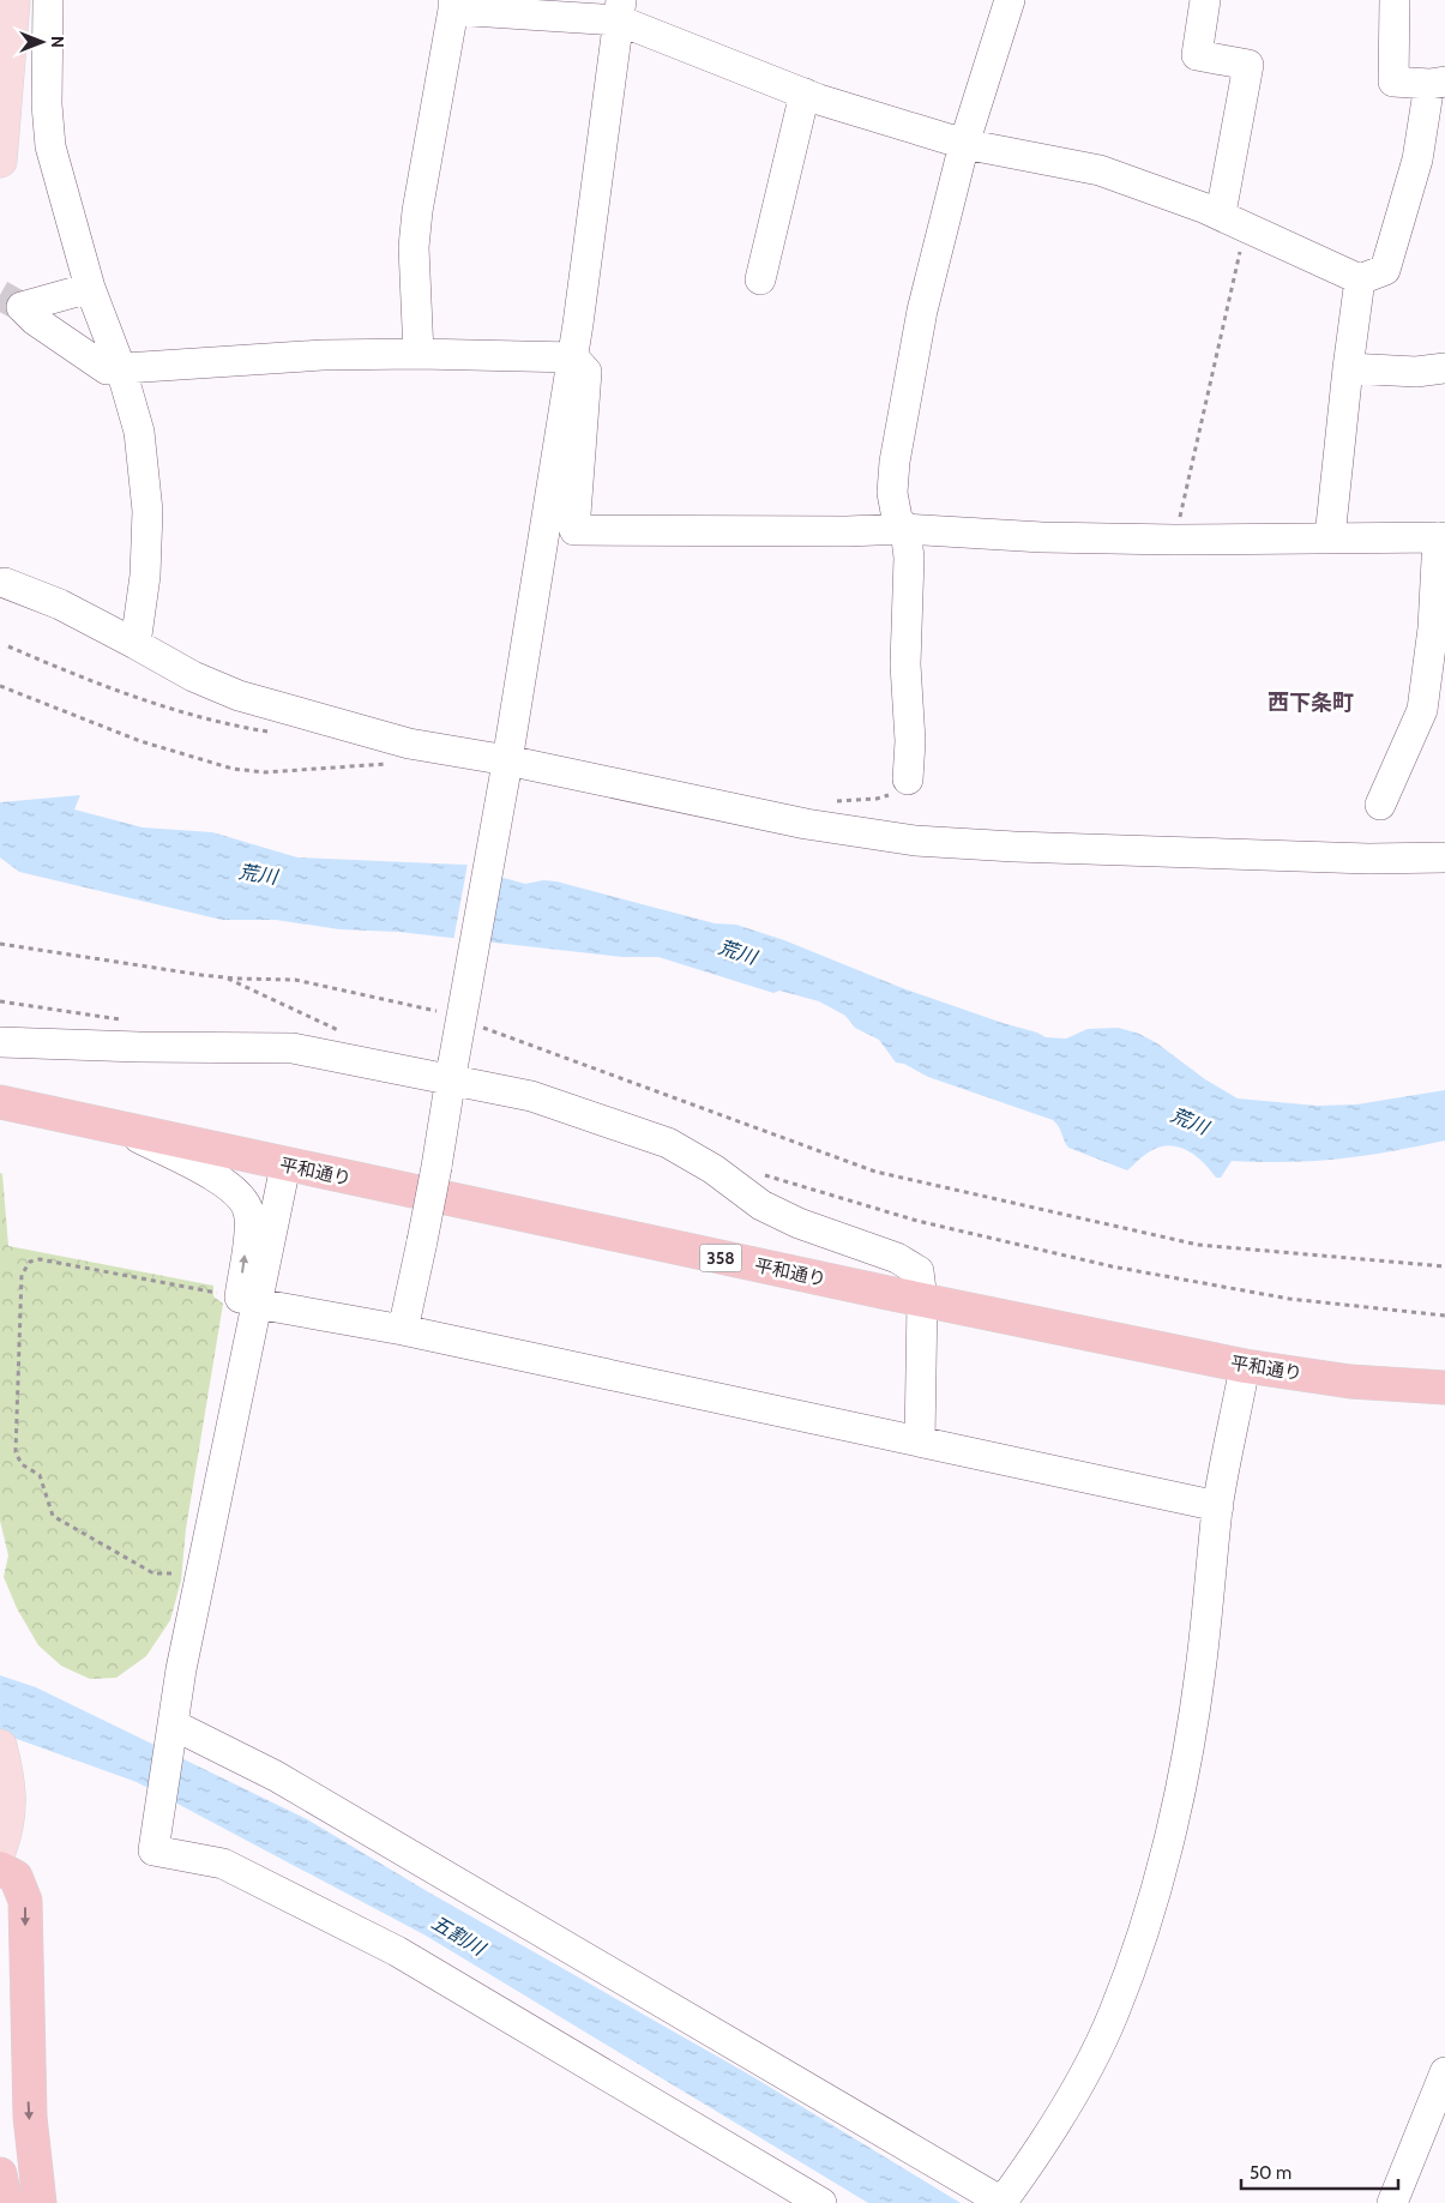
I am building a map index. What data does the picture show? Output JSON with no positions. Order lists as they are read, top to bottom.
{
  "streets": {
    "highway": ["平和通り", "358"]
  },
  "districts": ["西下条町"],
  "water": ["荒川", "五割川"],
  "scale_bar": "50 m",
  "north": "right"
}
